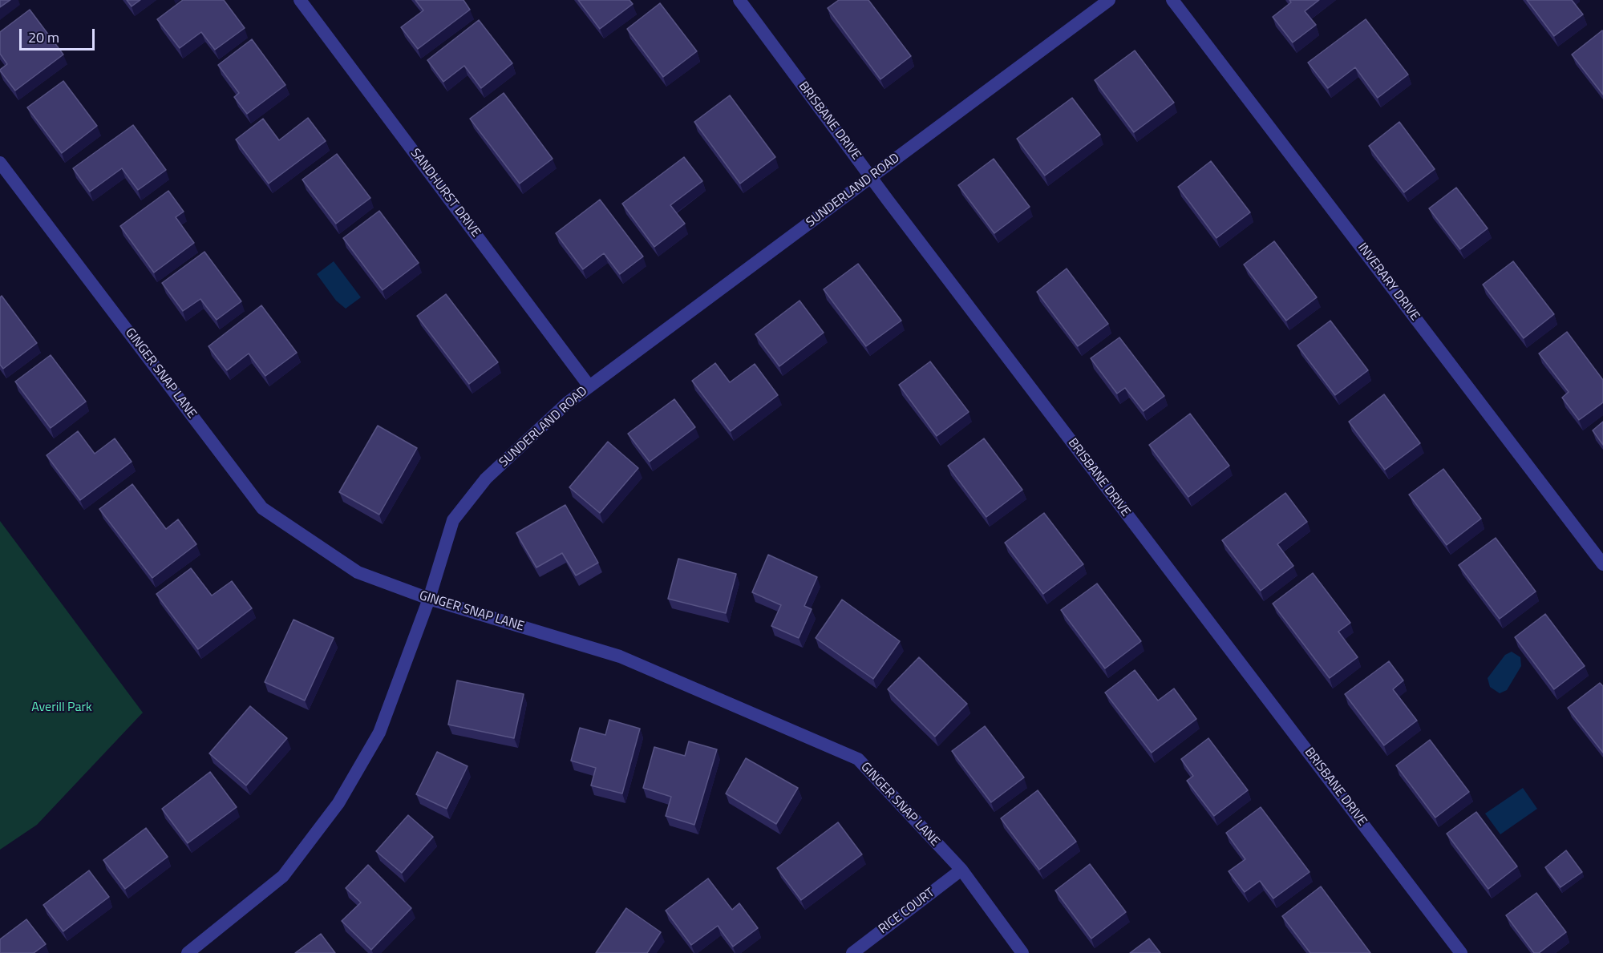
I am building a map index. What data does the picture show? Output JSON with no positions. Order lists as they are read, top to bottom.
{
  "streets": {
    "street": [
      "BRISBANE DRIVE",
      "SUNDERLAND ROAD",
      "SANDHURST DRIVE",
      "INVERARY DRIVE",
      "GINGER SNAP LANE",
      "RICE COURT"
    ]
  },
  "crossings": [
    ["BRISBANE DRIVE", "SUNDERLAND ROAD"],
    ["SUNDERLAND ROAD", "SANDHURST DRIVE"],
    ["SUNDERLAND ROAD", "GINGER SNAP LANE"],
    ["GINGER SNAP LANE", "RICE COURT"]
  ],
  "parks": ["Averill Park"],
  "scale_bar": "20 m"
}
